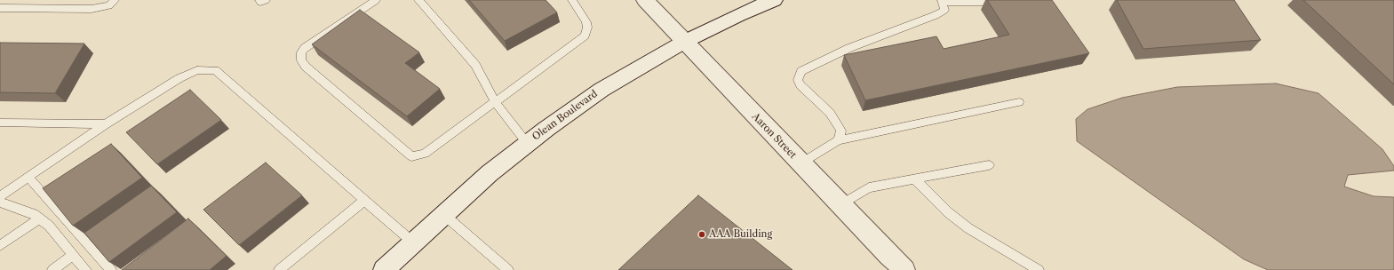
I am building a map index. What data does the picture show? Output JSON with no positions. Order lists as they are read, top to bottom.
{
  "streets": {
    "street": ["Olean Boulevard", "Aaron Street"]
  },
  "crossings": [
    ["Olean Boulevard", "Aaron Street"]
  ],
  "places": ["AAA Building"]
}
